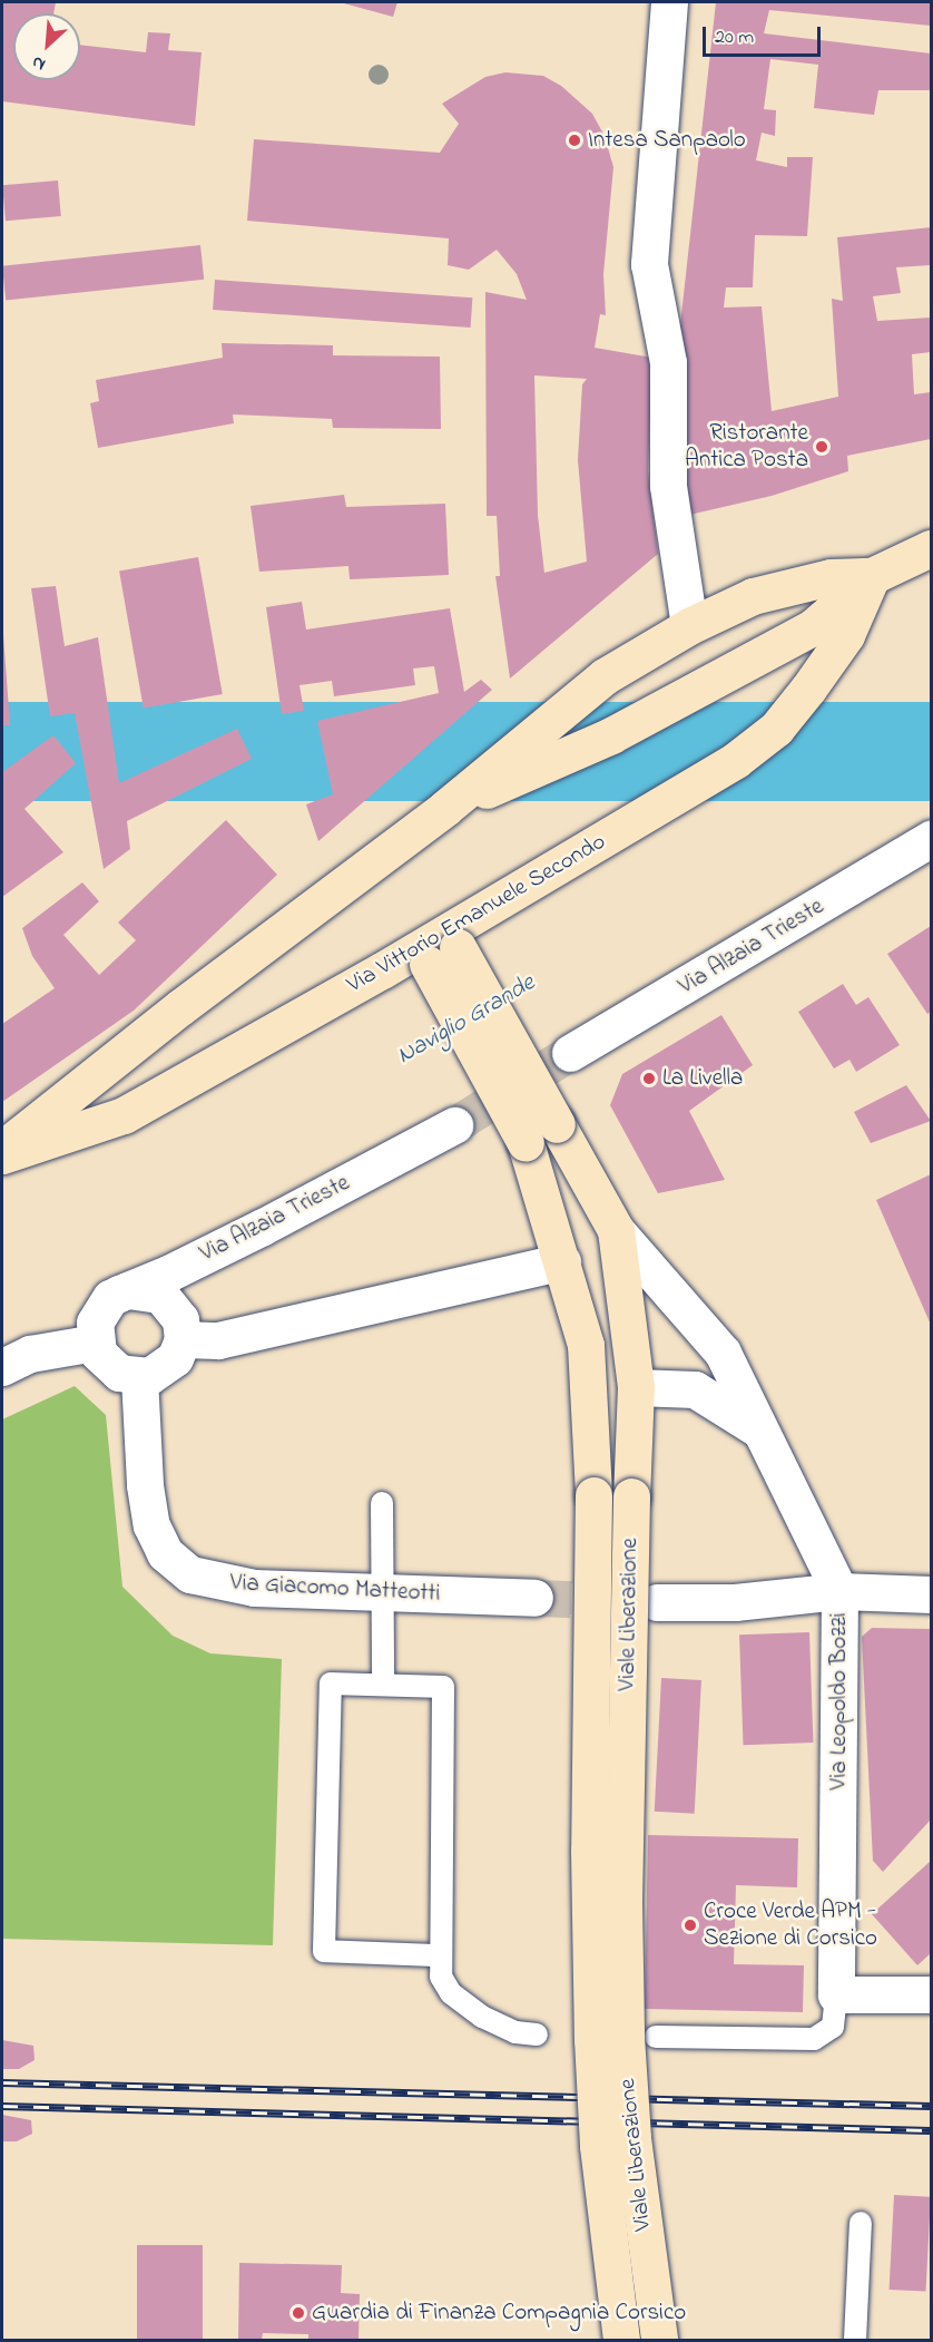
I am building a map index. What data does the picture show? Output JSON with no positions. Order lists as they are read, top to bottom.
{
  "streets": {
    "main road": ["Via Vittorio Emanuele Secondo", "Viale Liberazione"],
    "street": ["Via Alzaia Trieste", "Via Giacomo Matteotti", "Via Leopoldo Bozzi"]
  },
  "crossings": [
    ["Via Vittorio Emanuele Secondo", "Viale Liberazione"],
    ["Via Alzaia Trieste", "Via Giacomo Matteotti"],
    ["Viale Liberazione", "Via Leopoldo Bozzi"]
  ],
  "water": ["Naviglio Grande"],
  "places": [
    "Intesa Sanpaolo",
    "Ristorante Antica Posta",
    "La Livella",
    "Croce Verde APM - Sezione di Corsico",
    "Guardia di Finanza Compagnia Corsico"
  ],
  "scale_bar": "20 m",
  "north": "bottom left"
}
